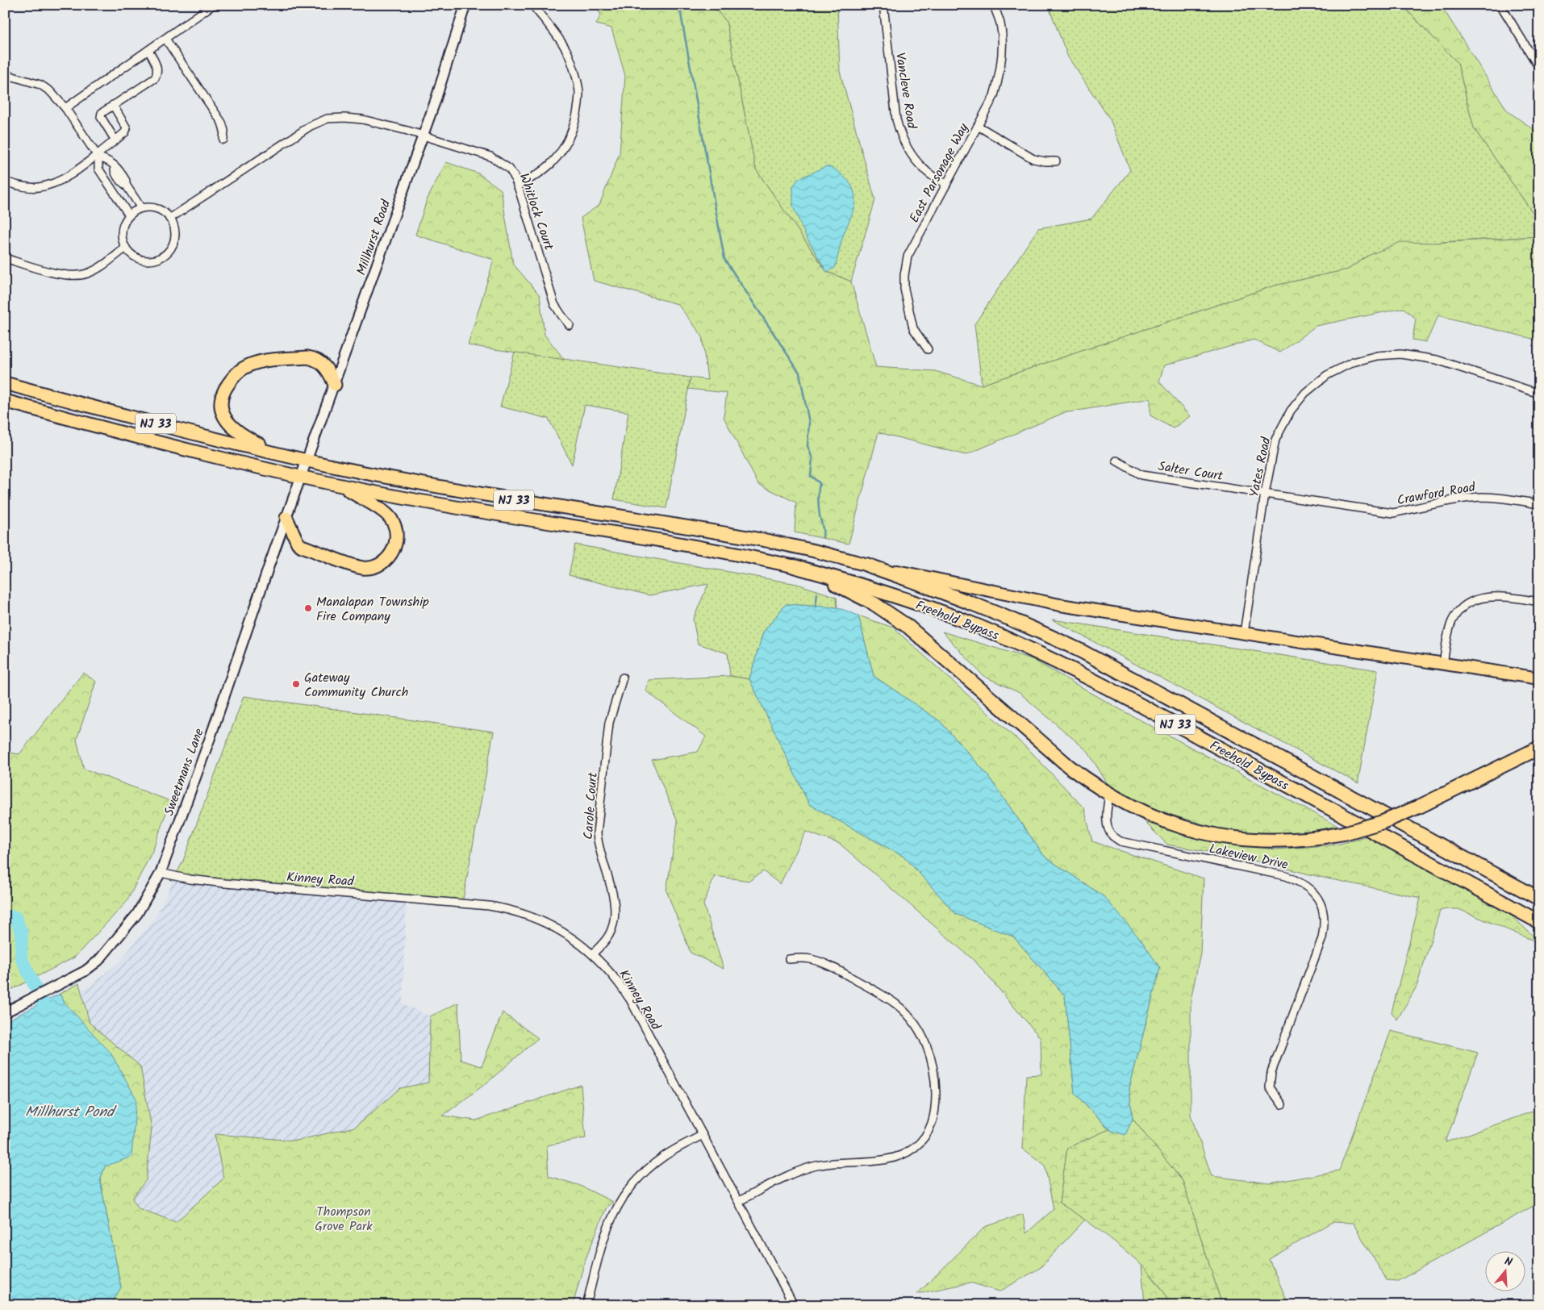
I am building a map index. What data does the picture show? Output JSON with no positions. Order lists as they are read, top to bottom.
{
  "streets": {
    "highway": ["NJ 33", "Freehold Bypass"],
    "street": [
      "Vancleve Road",
      "East Parsonage Way",
      "Whitlock Court",
      "Millhurst Road",
      "Yates Road",
      "Salter Court",
      "Crawford Road",
      "Sweetmans Lane",
      "Carole Court",
      "Lakeview Drive",
      "Kinney Road"
    ]
  },
  "crossings": [
    ["Vancleve Road", "East Parsonage Way"],
    ["Whitlock Court", "Millhurst Road"],
    ["Millhurst Road", "NJ 33"],
    ["Millhurst Road", "Sweetmans Lane"],
    ["NJ 33", "Freehold Bypass"],
    ["NJ 33", "Sweetmans Lane"],
    ["Yates Road", "Salter Court"],
    ["Yates Road", "Crawford Road"],
    ["Salter Court", "Crawford Road"],
    ["Sweetmans Lane", "Kinney Road"],
    ["Carole Court", "Kinney Road"]
  ],
  "water": ["Millhurst Pond"],
  "parks": ["Thompson Grove Park"],
  "places": ["Manalapan Township Fire Company", "Gateway Community Church"],
  "north": "top"
}
